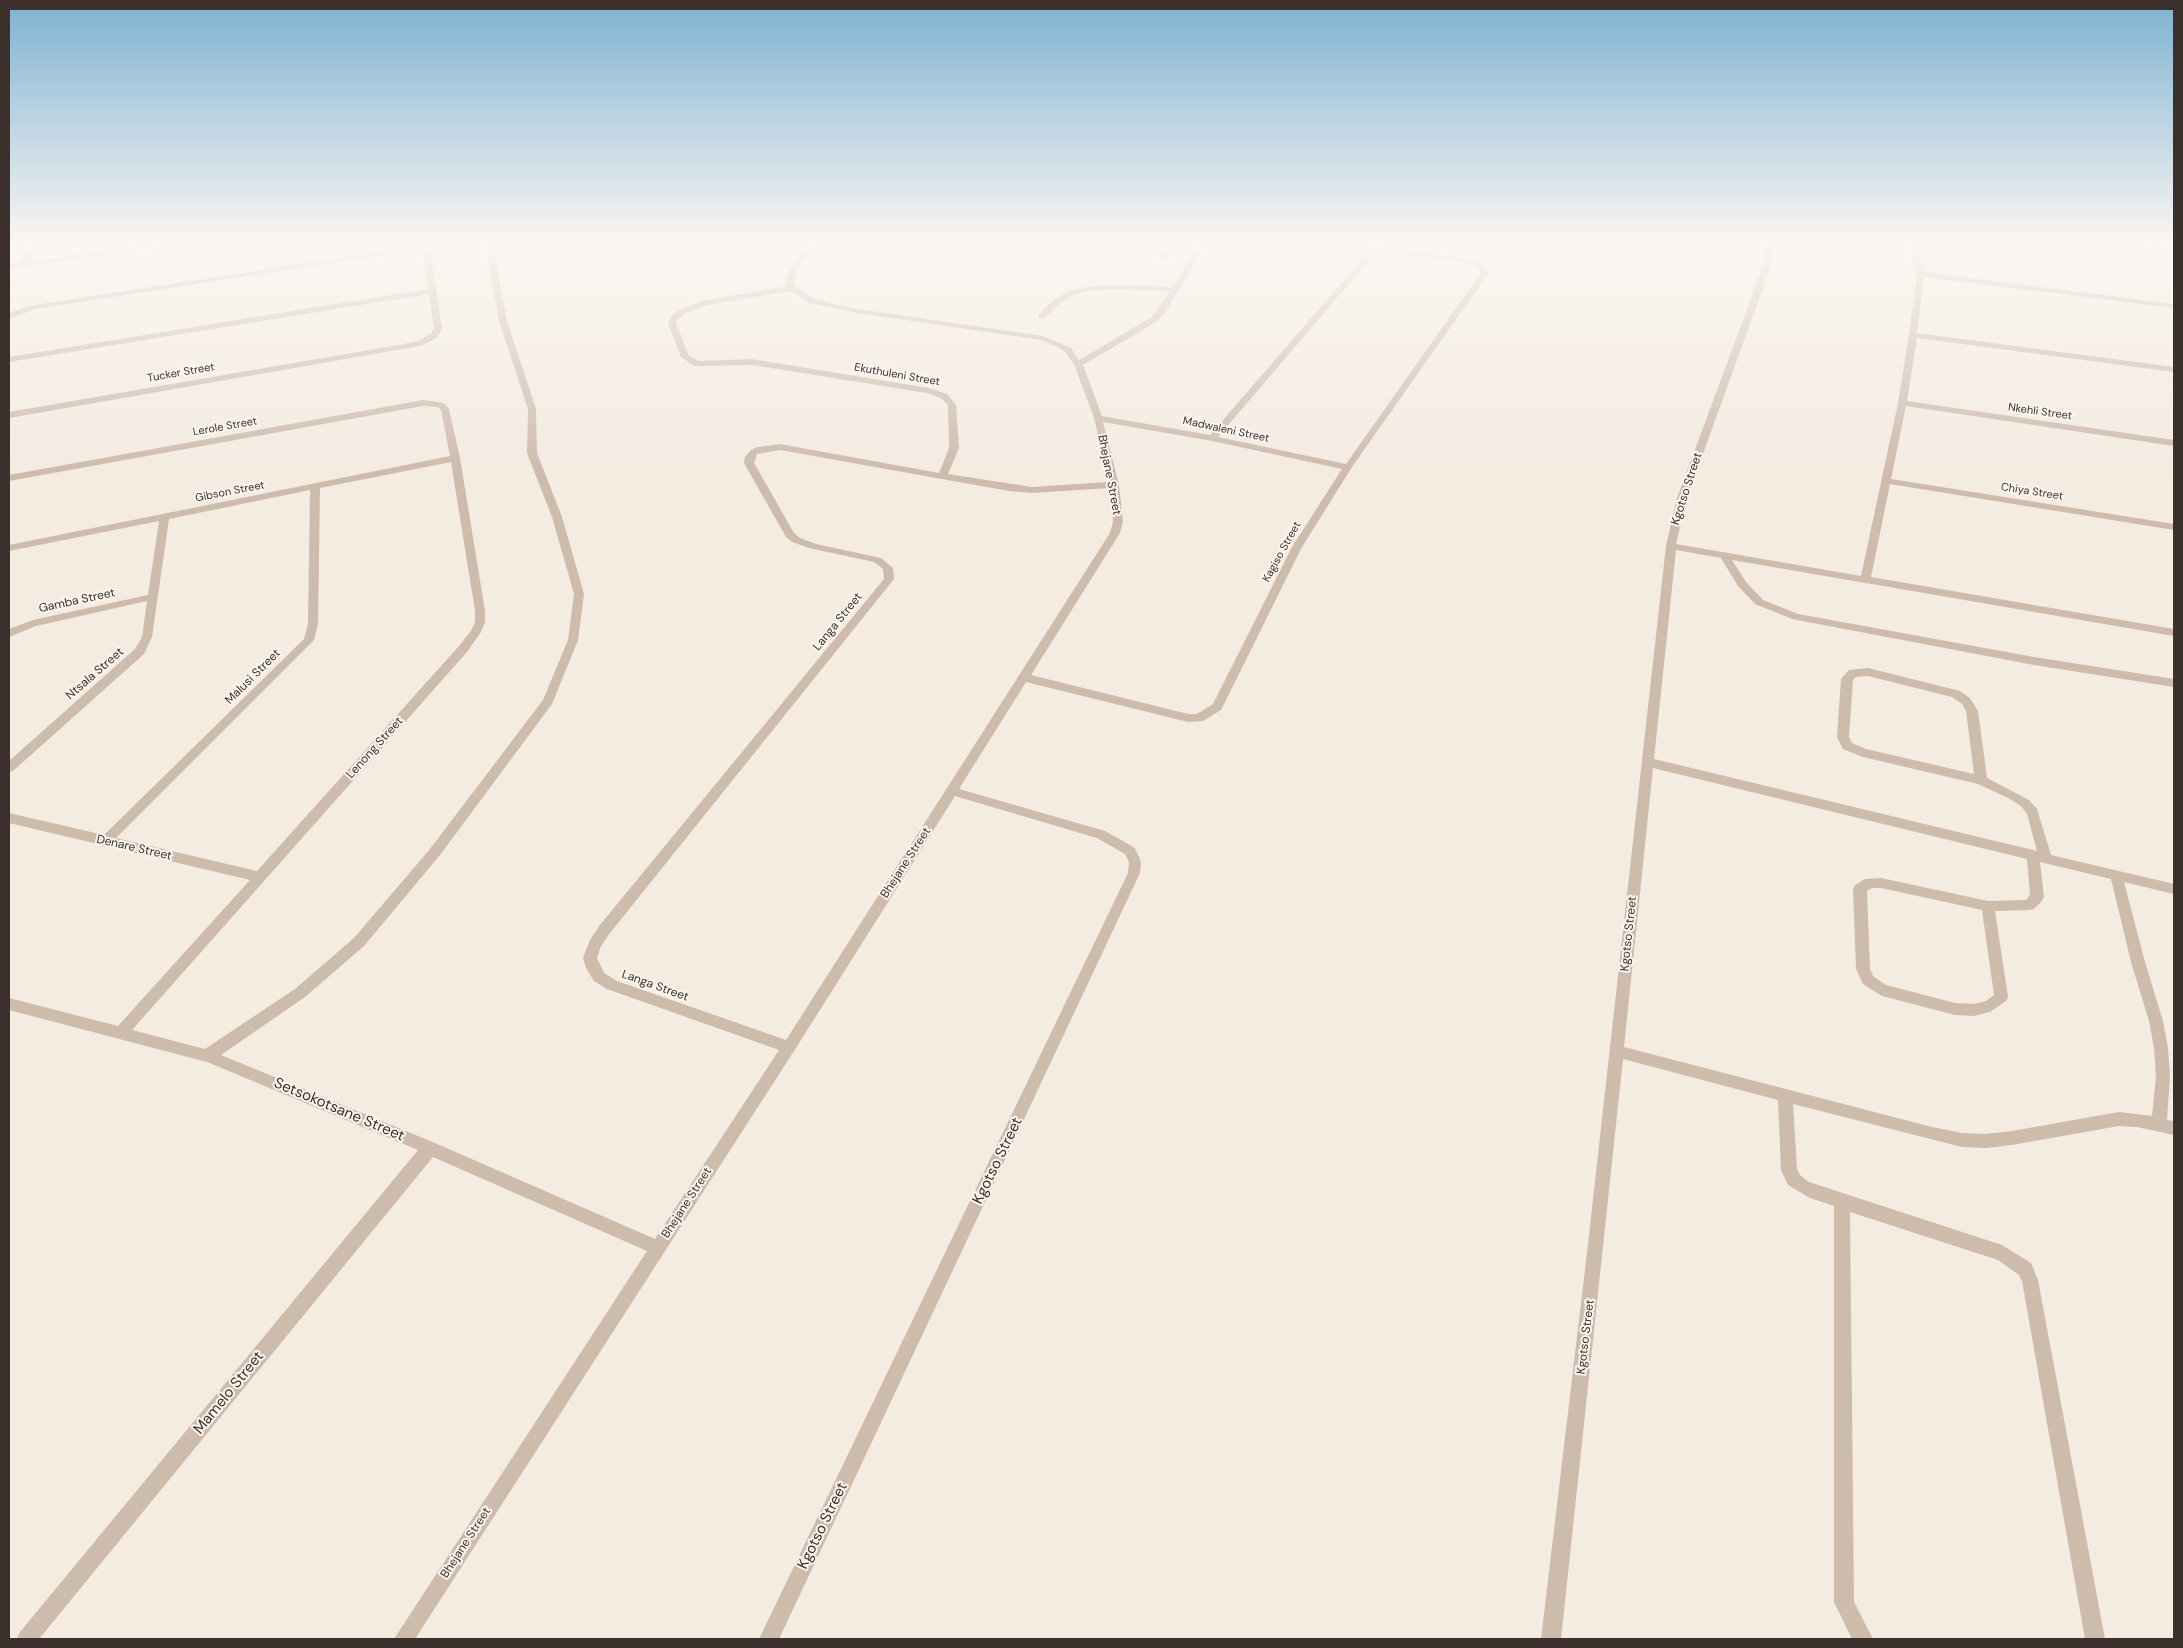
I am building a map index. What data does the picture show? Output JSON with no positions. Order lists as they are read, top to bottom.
{
  "streets": {
    "street": [
      "Tucker Street",
      "Ekuthuleni Street",
      "Nkehli Street",
      "Lerole Street",
      "Madwaleni Street",
      "Bhejane Street",
      "Kgotso Street",
      "Gibson Street",
      "Chiya Street",
      "Kagiso Street",
      "Gamba Street",
      "Langa Street",
      "Ntsala Street",
      "Malusi Street",
      "Lenong Street",
      "Denare Street",
      "Setsokotsane Street",
      "Mamelo Street"
    ]
  },
  "crossings": [
    ["Ekuthuleni Street", "Langa Street"],
    ["Lerole Street", "Lenong Street"],
    ["Madwaleni Street", "Bhejane Street"],
    ["Madwaleni Street", "Kagiso Street"],
    ["Bhejane Street", "Kgotso Street"],
    ["Bhejane Street", "Kagiso Street"],
    ["Bhejane Street", "Langa Street"],
    ["Bhejane Street", "Setsokotsane Street"],
    ["Gibson Street", "Ntsala Street"],
    ["Gibson Street", "Malusi Street"],
    ["Gibson Street", "Lenong Street"],
    ["Gamba Street", "Ntsala Street"],
    ["Malusi Street", "Denare Street"],
    ["Lenong Street", "Denare Street"],
    ["Lenong Street", "Setsokotsane Street"],
    ["Setsokotsane Street", "Mamelo Street"]
  ]
}
